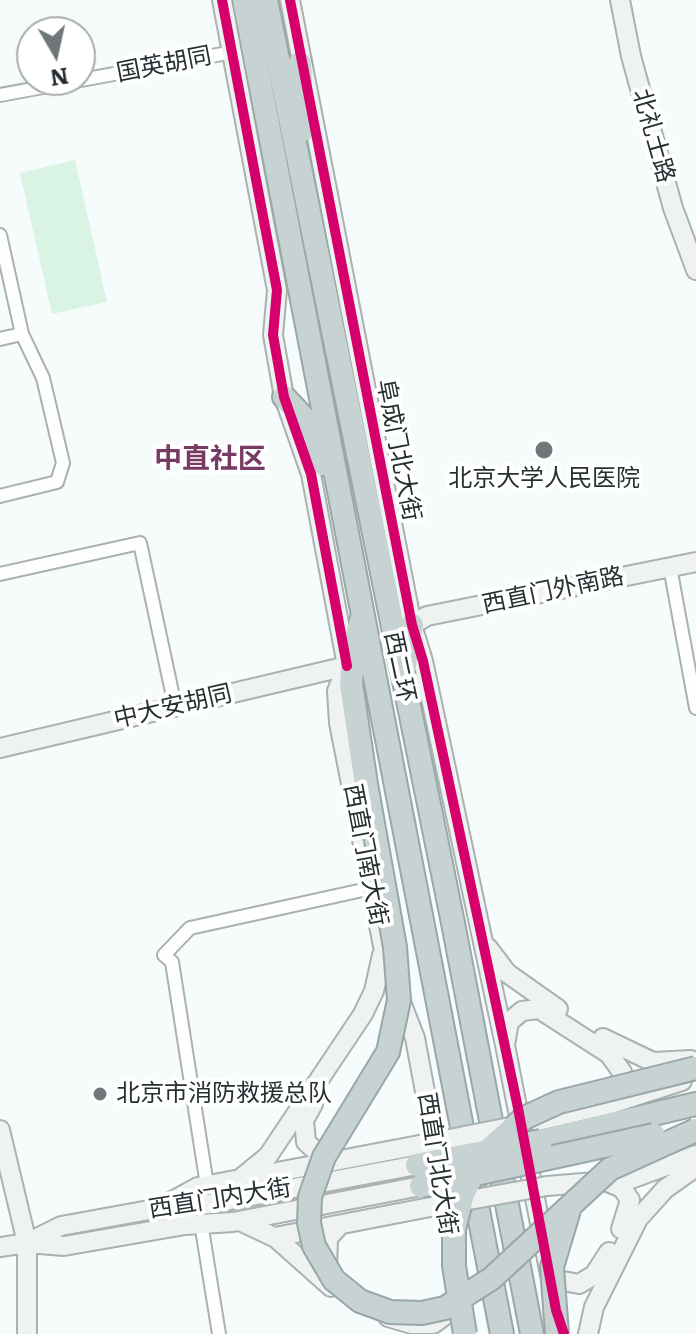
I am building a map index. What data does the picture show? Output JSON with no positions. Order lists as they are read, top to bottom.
{
  "streets": {
    "highway": ["西二环"],
    "street": [
      "国英胡同",
      "北礼士路",
      "阜成门北大街",
      "西直门外南路",
      "中大安胡同",
      "西直门南大街",
      "西直门北大街",
      "西直门内大街"
    ]
  },
  "crossings": [
    ["阜成门北大街", "西直门外南路"],
    ["中大安胡同", "西直门南大街"],
    ["西直门南大街", "西直门北大街"]
  ],
  "districts": ["中直社区"],
  "places": ["北京大学人民医院", "北京市消防救援总队"],
  "north": "bottom"
}
